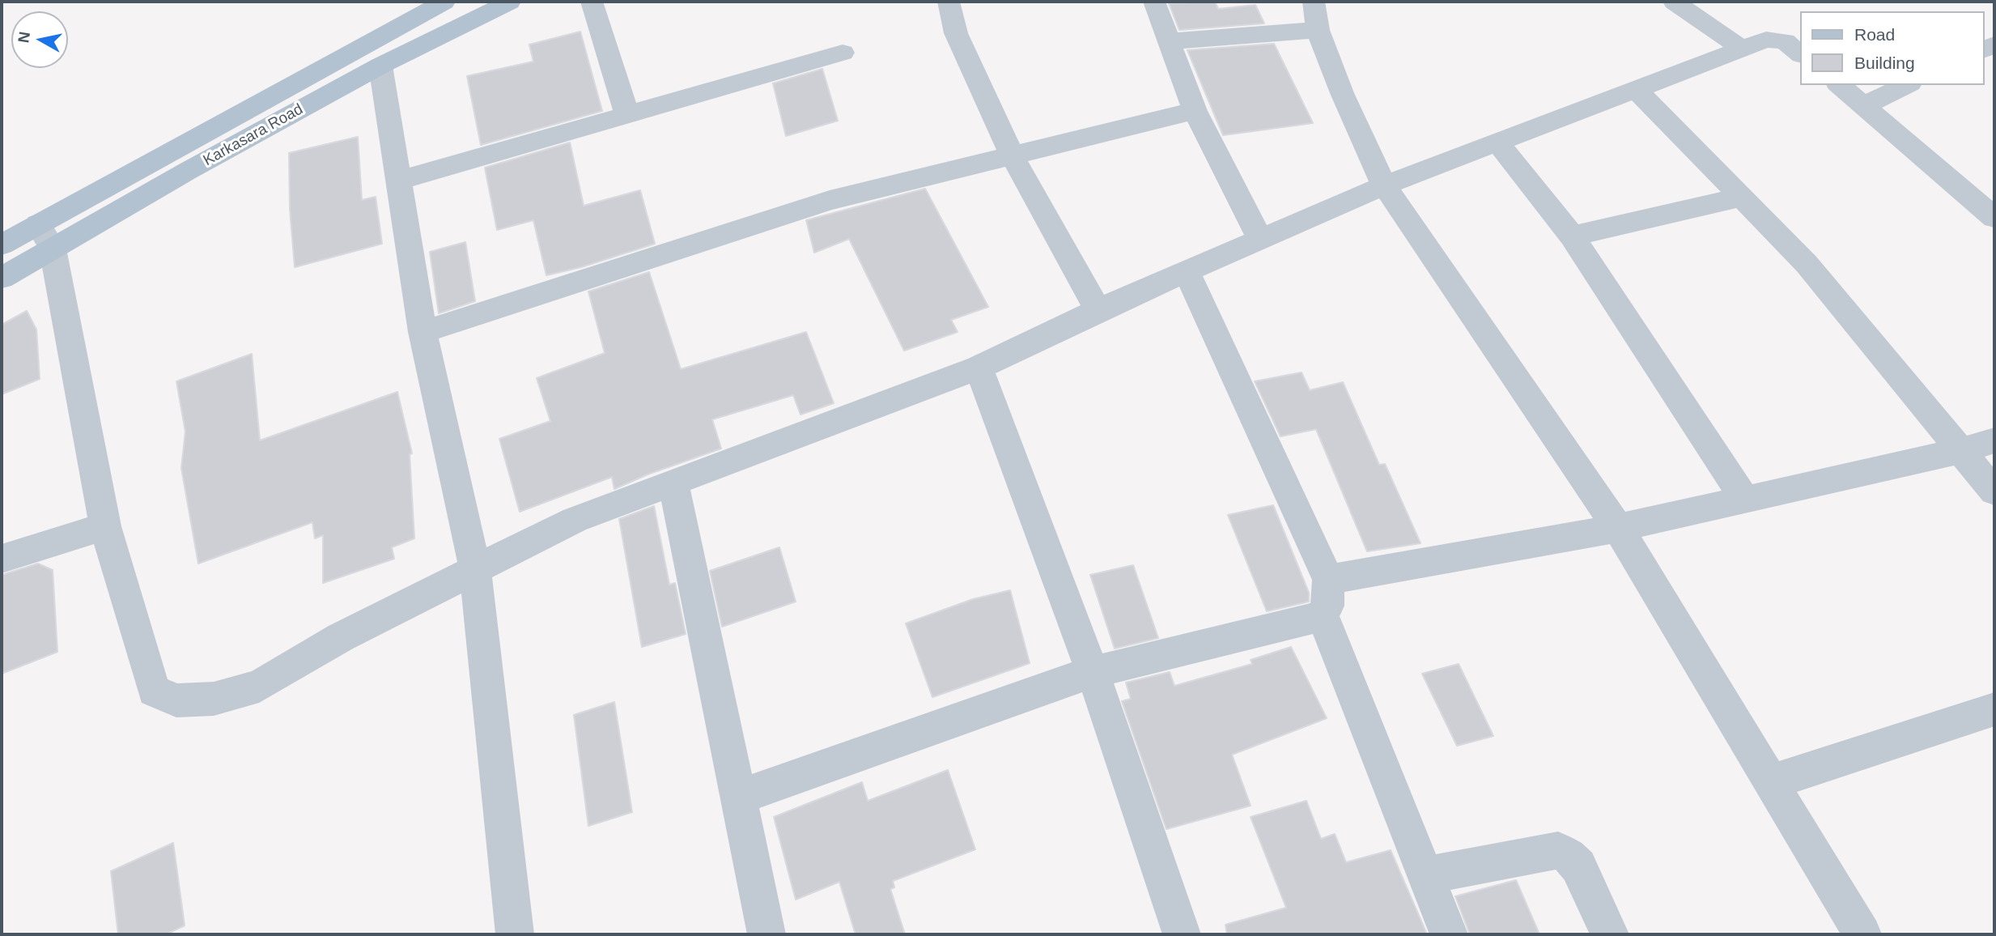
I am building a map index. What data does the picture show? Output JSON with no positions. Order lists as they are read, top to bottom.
{
  "streets": {
    "main road": ["Karkasara Road"]
  },
  "legend": ["Road", "Building"],
  "north": "left"
}
